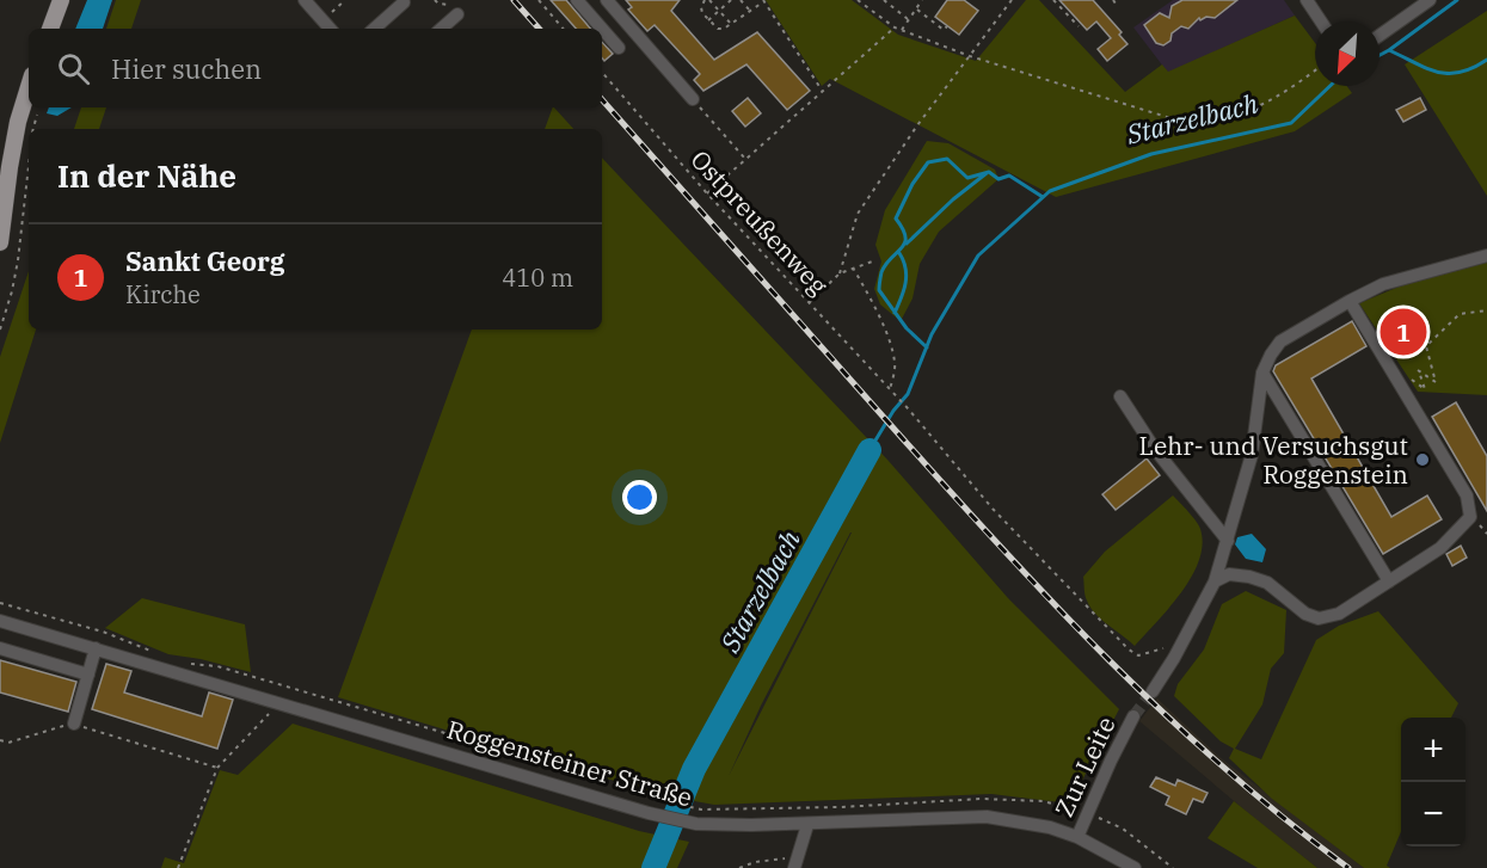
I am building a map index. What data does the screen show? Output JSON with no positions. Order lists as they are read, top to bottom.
{
  "streets": {
    "street": ["Roggensteiner Straße", "Zur Leite"],
    "path": ["Ostpreußenweg"]
  },
  "crossings": [
    ["Roggensteiner Straße", "Zur Leite"]
  ],
  "water": ["Starzelbach"],
  "places": ["Lehr- und Versuchsgut Roggenstein"],
  "north": "bottom left",
  "page": {
    "search": "Hier suchen",
    "heading": "In der Nähe",
    "list": [
      {
        "mark": "1",
        "name": "Sankt Georg",
        "note": "Kirche",
        "value": "410 m"
      }
    ],
    "pins": "1",
    "map_buttons": ["+", "−"]
  }
}
